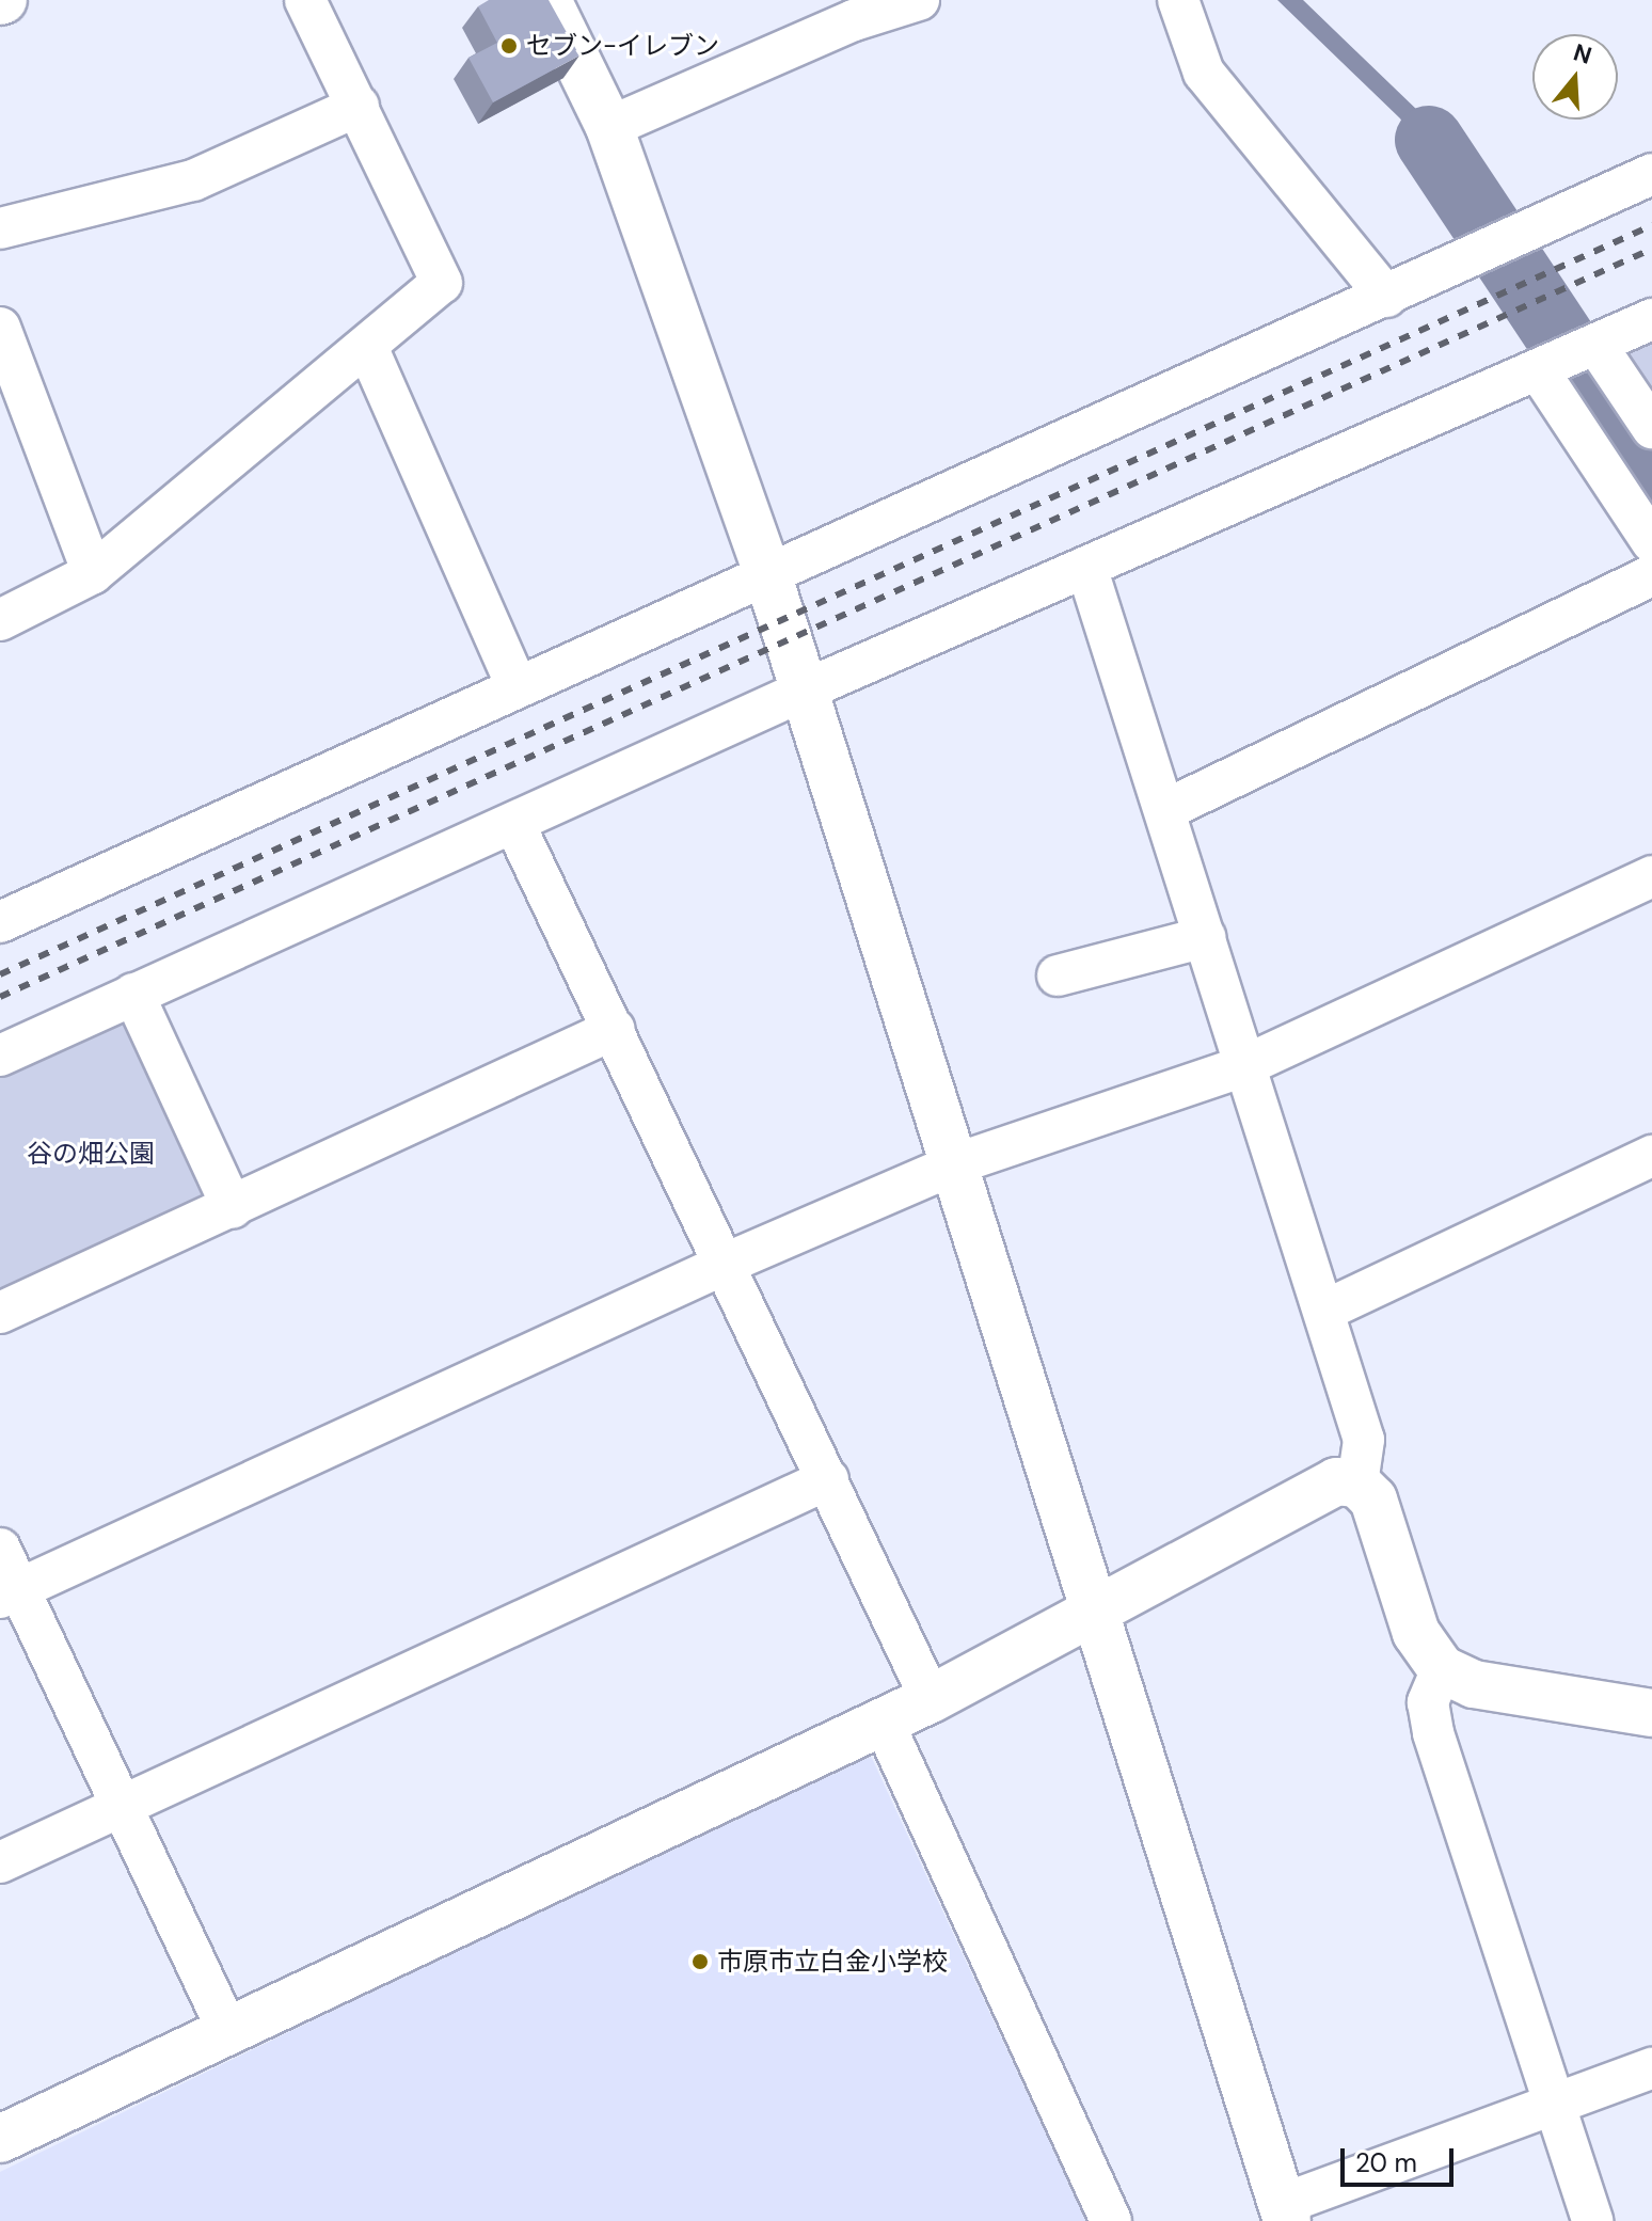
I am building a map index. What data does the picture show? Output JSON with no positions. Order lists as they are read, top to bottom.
{
  "parks": ["谷の畑公園"],
  "places": ["セブン-イレブン", "市原市立白金小学校"],
  "scale_bar": "20 m",
  "north": "top"
}
